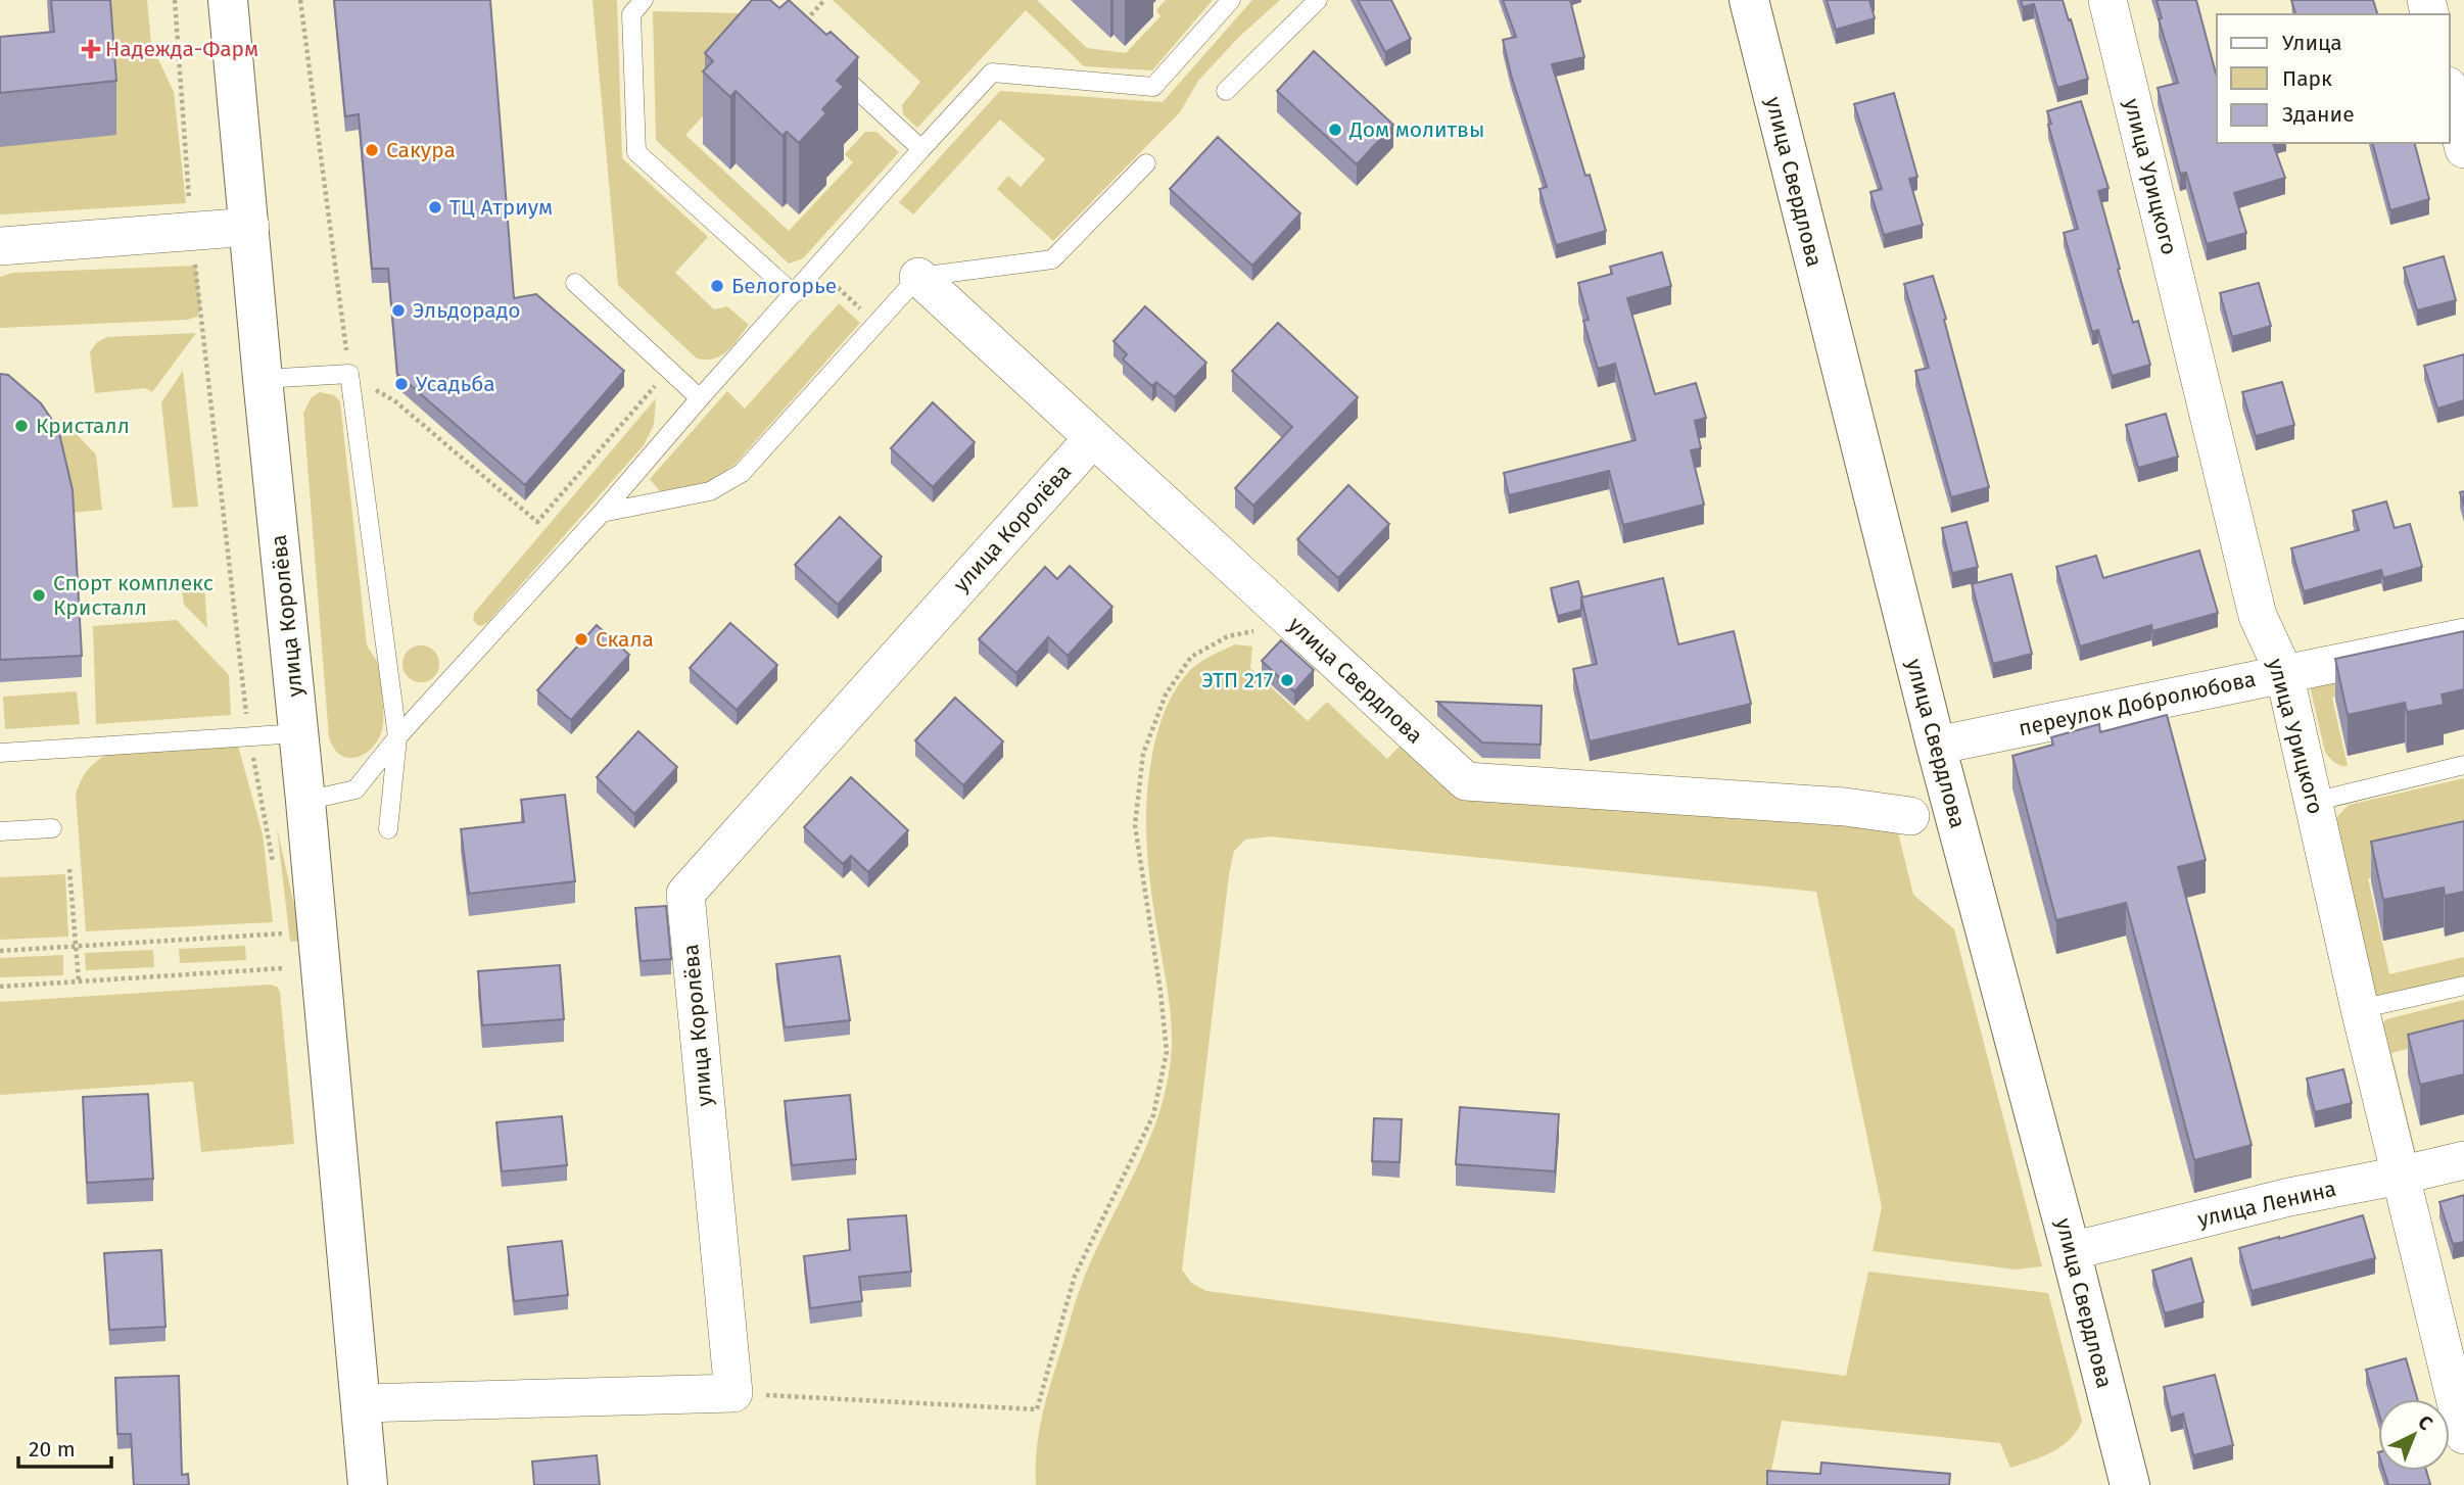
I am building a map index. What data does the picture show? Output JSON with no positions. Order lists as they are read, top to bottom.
{
  "streets": {
    "main road": ["улица Свердлова", "улица Королёва"],
    "street": ["улица Урицкого", "переулок Добролюбова", "улица Ленина"]
  },
  "crossings": [
    ["улица Урицкого", "переулок Добролюбова"],
    ["улица Урицкого", "улица Ленина"],
    ["улица Свердлова", "улица Королёва"],
    ["улица Свердлова", "переулок Добролюбова"],
    ["улица Свердлова", "улица Ленина"]
  ],
  "places": {
    "health": ["Надежда-Фарм"],
    "other": [
      "Дом молитвы",
      "Сакура",
      "ТЦ Атриум",
      "Белогорье",
      "Эльдорадо",
      "Усадьба",
      "Кристалл",
      "Спорт комплекс Кристалл",
      "Скала",
      "ЭТП 217"
    ]
  },
  "legend": ["Улица", "Парк", "Здание"],
  "scale_bar": "20 m",
  "north": "top right"
}
